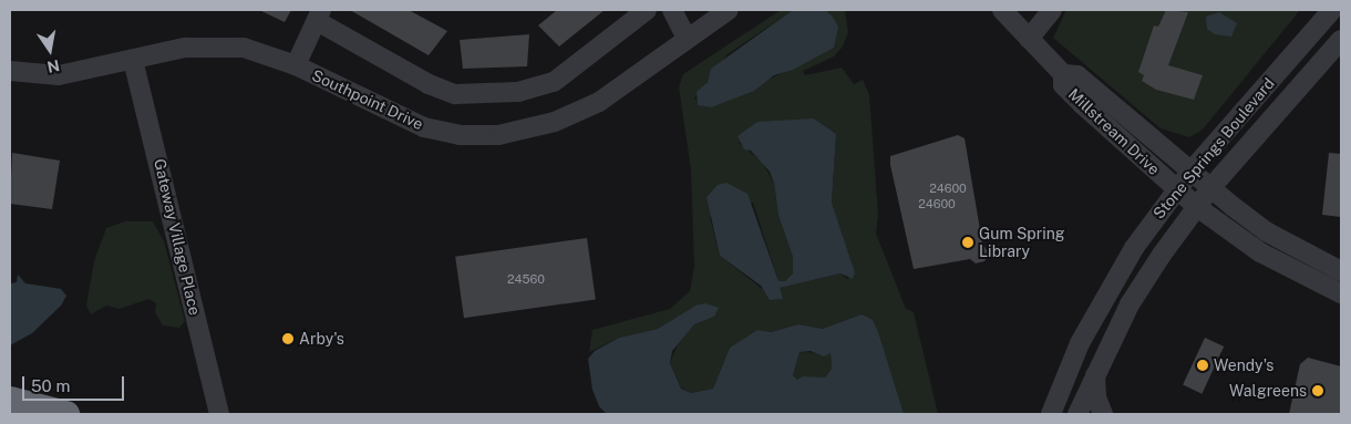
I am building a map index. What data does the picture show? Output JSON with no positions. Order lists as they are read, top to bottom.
{
  "streets": {
    "street": [
      "Southpoint Drive",
      "Millstream Drive",
      "Stone Springs Boulevard",
      "Gateway Village Place"
    ]
  },
  "crossings": [
    ["Southpoint Drive", "Gateway Village Place"],
    ["Millstream Drive", "Stone Springs Boulevard"]
  ],
  "places": [
    "Gum Spring Library",
    "Arby's",
    "Wendy's",
    "Walgreens"
  ],
  "house_numbers": ["24600", "24600", "24560"],
  "scale_bar": "50 m",
  "north": "bottom"
}
